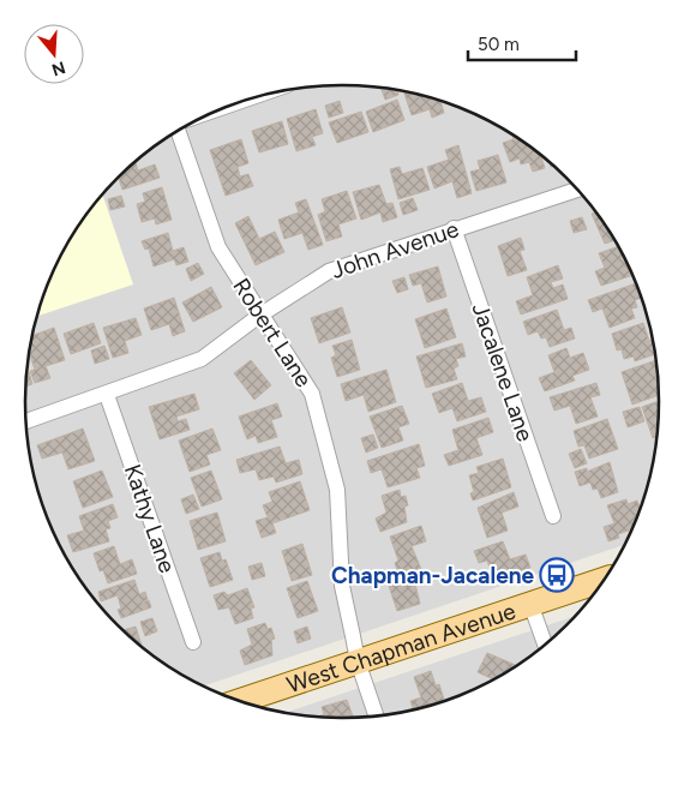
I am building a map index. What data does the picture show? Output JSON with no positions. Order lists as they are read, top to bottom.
{
  "streets": {
    "main road": ["West Chapman Avenue"],
    "street": [
      "John Avenue",
      "Robert Lane",
      "Jacalene Lane",
      "Kathy Lane"
    ]
  },
  "crossings": [
    ["John Avenue", "Robert Lane"],
    ["John Avenue", "Jacalene Lane"],
    ["John Avenue", "Kathy Lane"],
    ["Robert Lane", "West Chapman Avenue"]
  ],
  "places": {
    "bus stop": ["Chapman-Jacalene"]
  },
  "scale_bar": "50 m",
  "north": "bottom"
}
